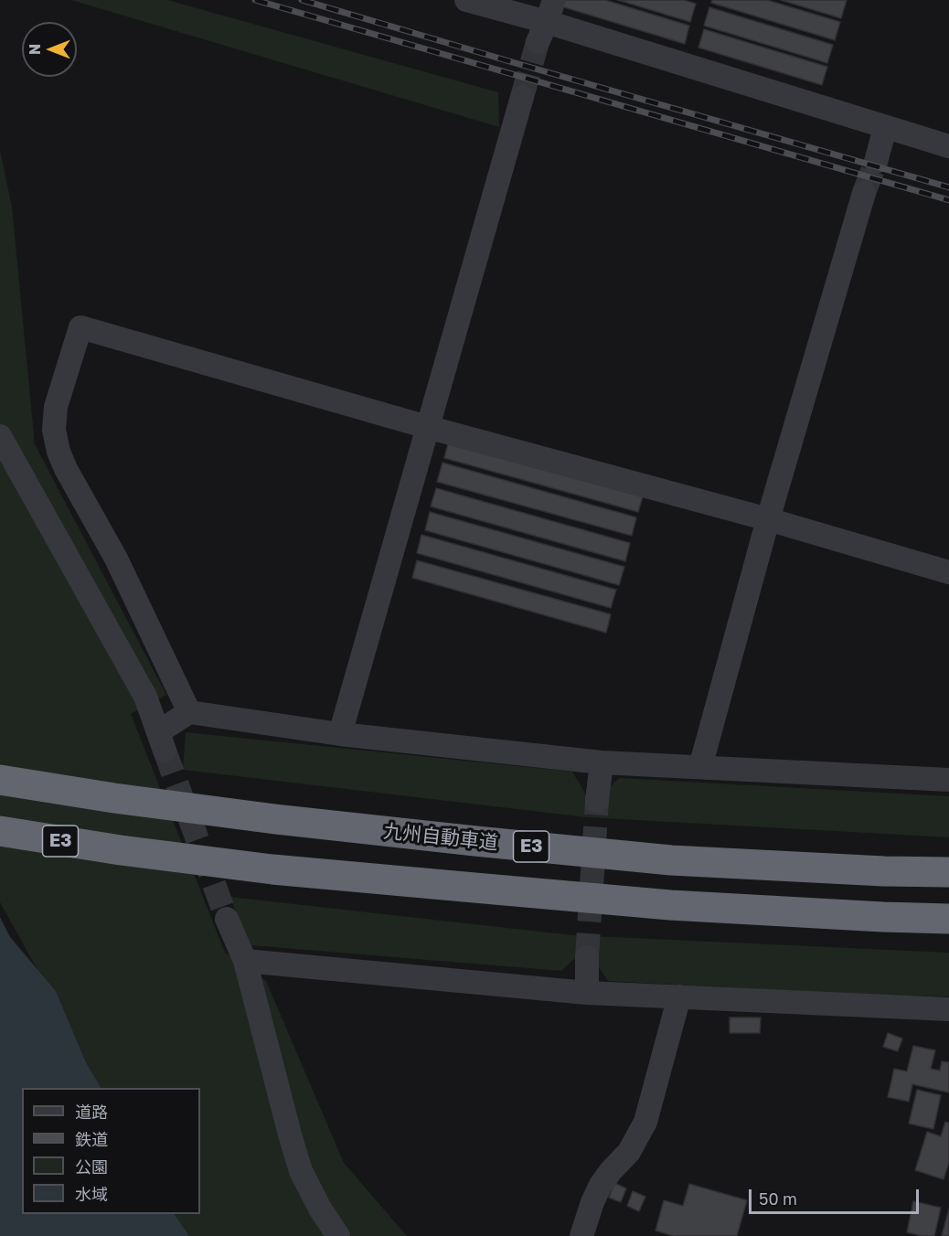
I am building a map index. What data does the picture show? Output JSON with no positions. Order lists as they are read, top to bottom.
{
  "streets": {
    "highway": ["九州自動車道", "E3"]
  },
  "legend": [
    "道路",
    "鉄道",
    "公園",
    "水域"
  ],
  "scale_bar": "50 m",
  "north": "left"
}
